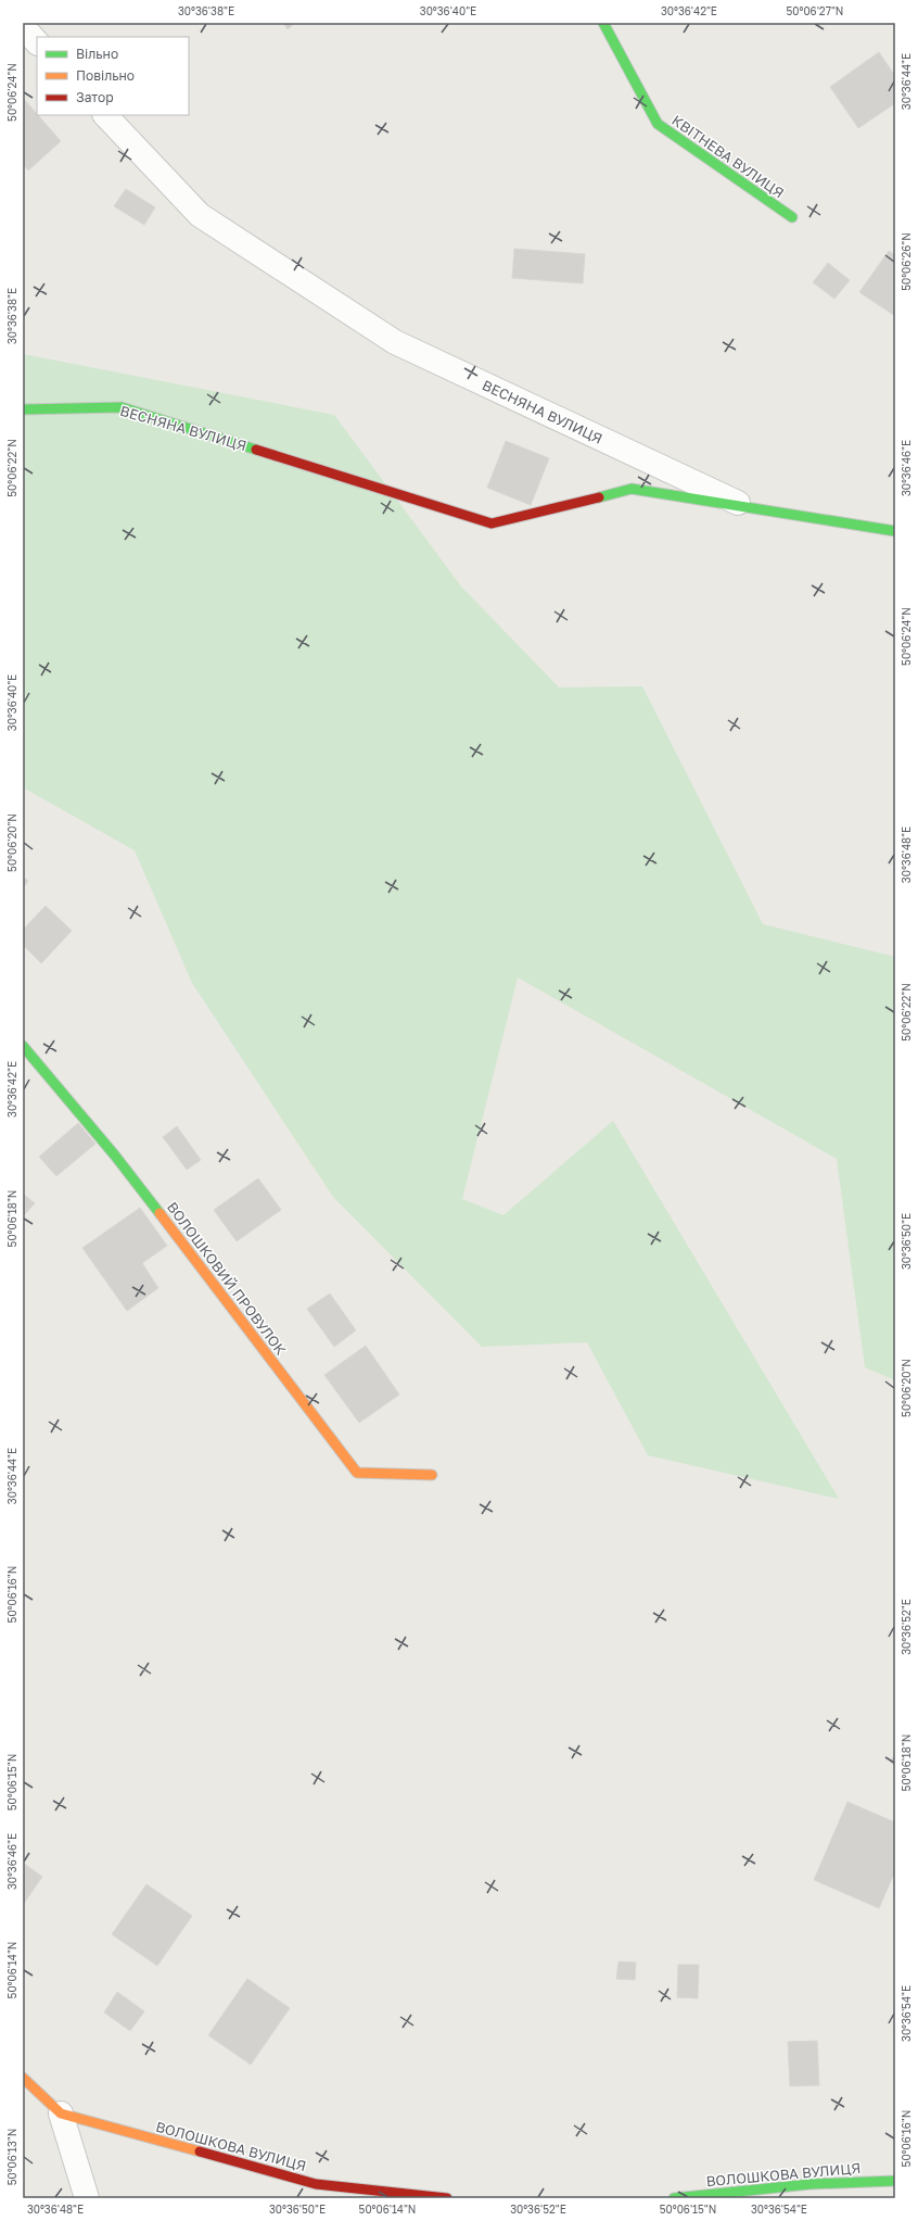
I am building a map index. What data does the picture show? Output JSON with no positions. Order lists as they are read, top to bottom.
{
  "streets": {
    "street": [
      "КВІТНЕВА ВУЛИЦЯ",
      "ВЕСНЯНА ВУЛИЦЯ",
      "ВОЛОШКОВИЙ ПРОВУЛОК",
      "ВОЛОШКОВА ВУЛИЦЯ"
    ]
  },
  "legend": ["Вільно", "Повільно", "Затор"],
  "coordinates": [
    "30°36'38\"E",
    "30°36'40\"E",
    "30°36'42\"E",
    "50°06'27\"N",
    "30°36'44\"E",
    "50°06'24\"N",
    "50°06'26\"N",
    "50°06'22\"N",
    "30°36'46\"E",
    "50°06'20\"N",
    "30°36'48\"E",
    "50°06'18\"N",
    "30°36'50\"E",
    "50°06'16\"N",
    "30°36'52\"E",
    "50°06'15\"N",
    "50°06'14\"N",
    "30°36'54\"E",
    "50°06'13\"N"
  ]
}
